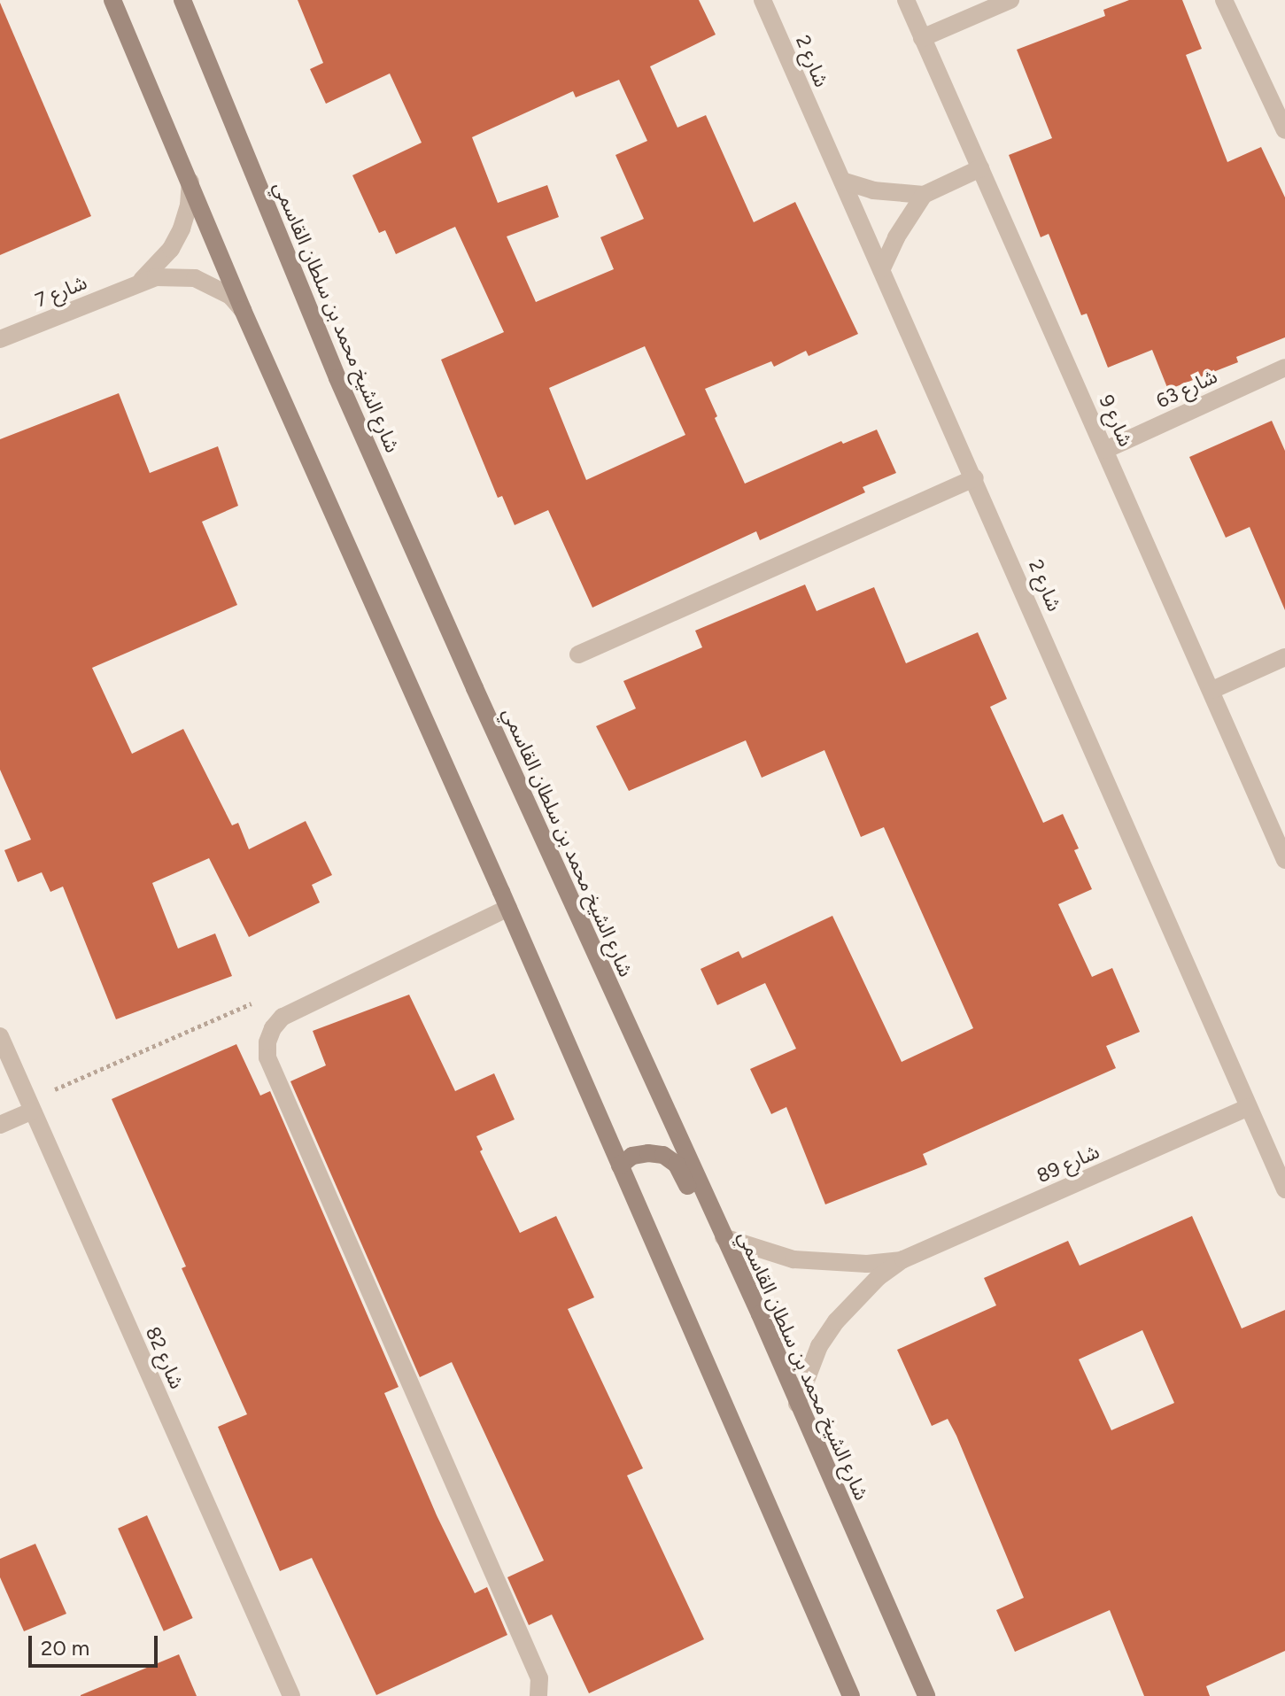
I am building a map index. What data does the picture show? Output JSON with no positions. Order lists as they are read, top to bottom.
{
  "streets": {
    "main road": ["شارع الشيخ محمد بن سلطان القاسمي"],
    "street": [
      "شارع 2",
      "شارع 7",
      "شارع 63",
      "شارع 9",
      "شارع 89",
      "شارع 82"
    ]
  },
  "crossings": [
    ["شارع 2", "شارع 89"],
    ["شارع الشيخ محمد بن سلطان القاسمي", "شارع 89"],
    ["شارع 63", "شارع 9"]
  ],
  "scale_bar": "20 m"
}
